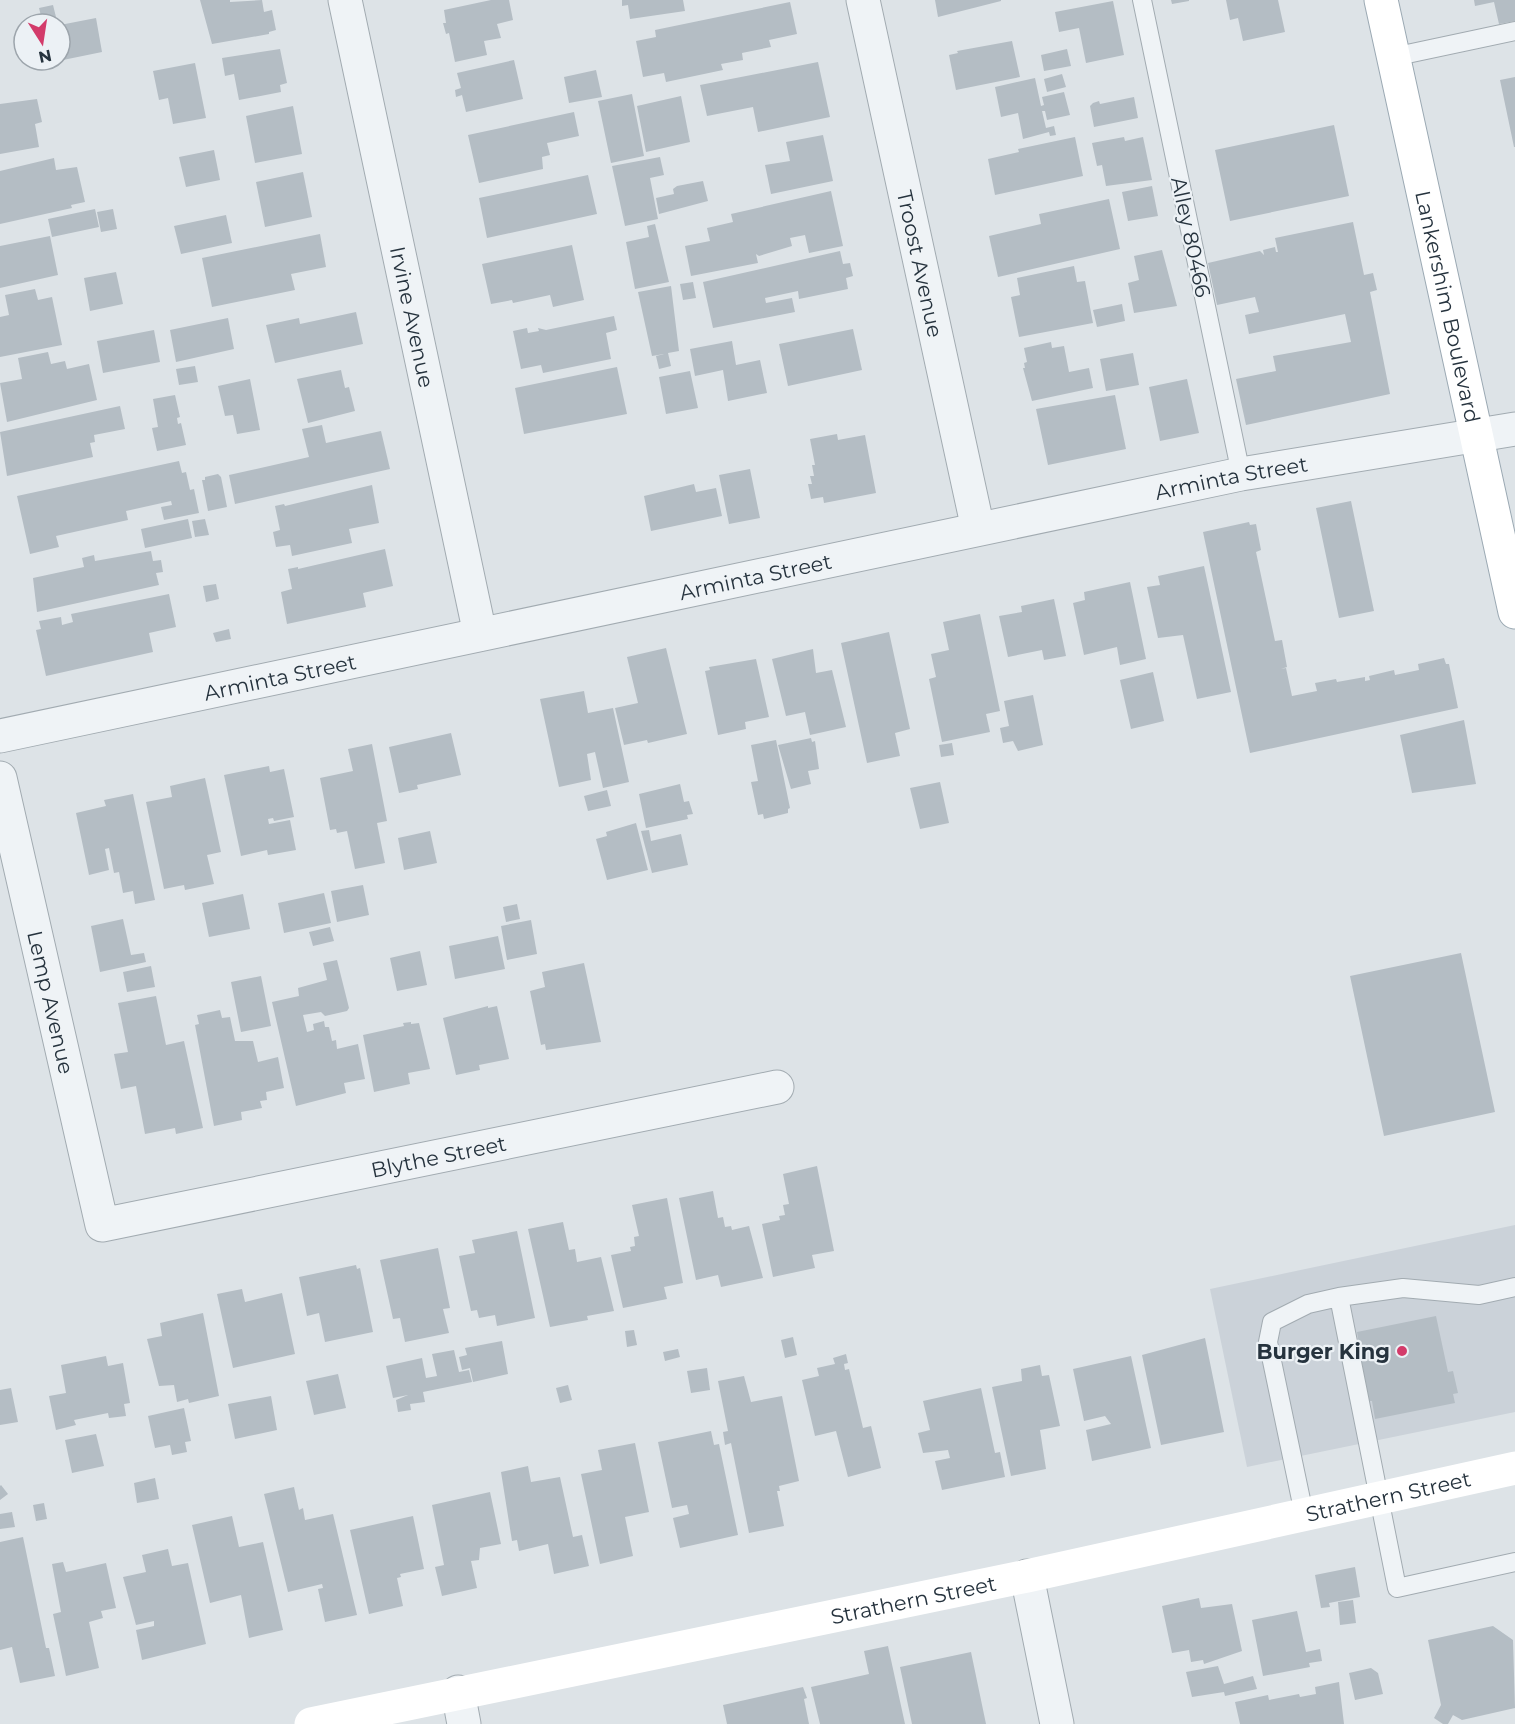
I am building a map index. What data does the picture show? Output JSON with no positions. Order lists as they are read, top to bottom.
{
  "streets": {
    "main road": ["Lankershim Boulevard", "Strathern Street"],
    "street": [
      "Troost Avenue",
      "Irvine Avenue",
      "Arminta Street",
      "Lemp Avenue",
      "Blythe Street"
    ],
    "lane": ["Alley 80466"]
  },
  "crossings": [
    ["Alley 80466", "Arminta Street"],
    ["Troost Avenue", "Arminta Street"],
    ["Lankershim Boulevard", "Arminta Street"],
    ["Irvine Avenue", "Arminta Street"],
    ["Lemp Avenue", "Blythe Street"]
  ],
  "places": ["Burger King"],
  "north": "bottom"
}
